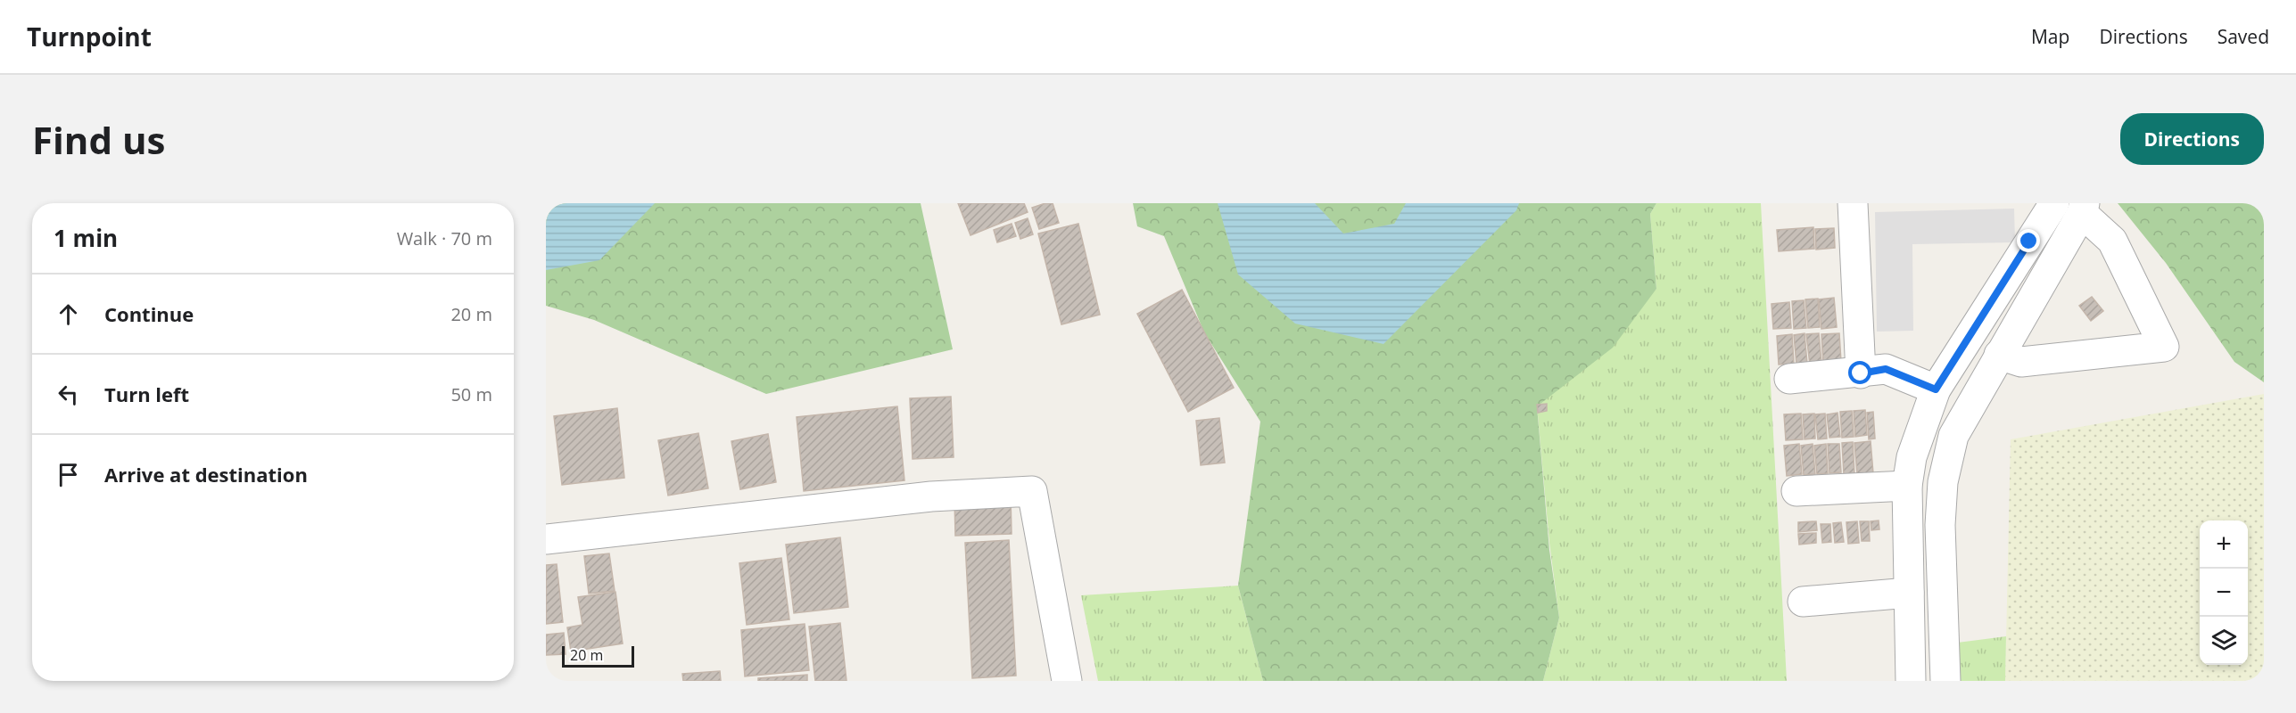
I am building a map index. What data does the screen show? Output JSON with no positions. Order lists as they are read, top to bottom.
{
  "scale_bar": "20 m",
  "page": {
    "header": "Turnpoint",
    "nav": ["Map", "Directions", "Saved"],
    "buttons": "Directions",
    "title": "Find us",
    "heading": ["1 min", "Walk · 70 m"],
    "list": [
      ["Continue", "20 m"],
      ["Turn left", "50 m"],
      "Arrive at destination"
    ],
    "map_buttons": ["+", "−"],
    "scale": "20 m"
  }
}
